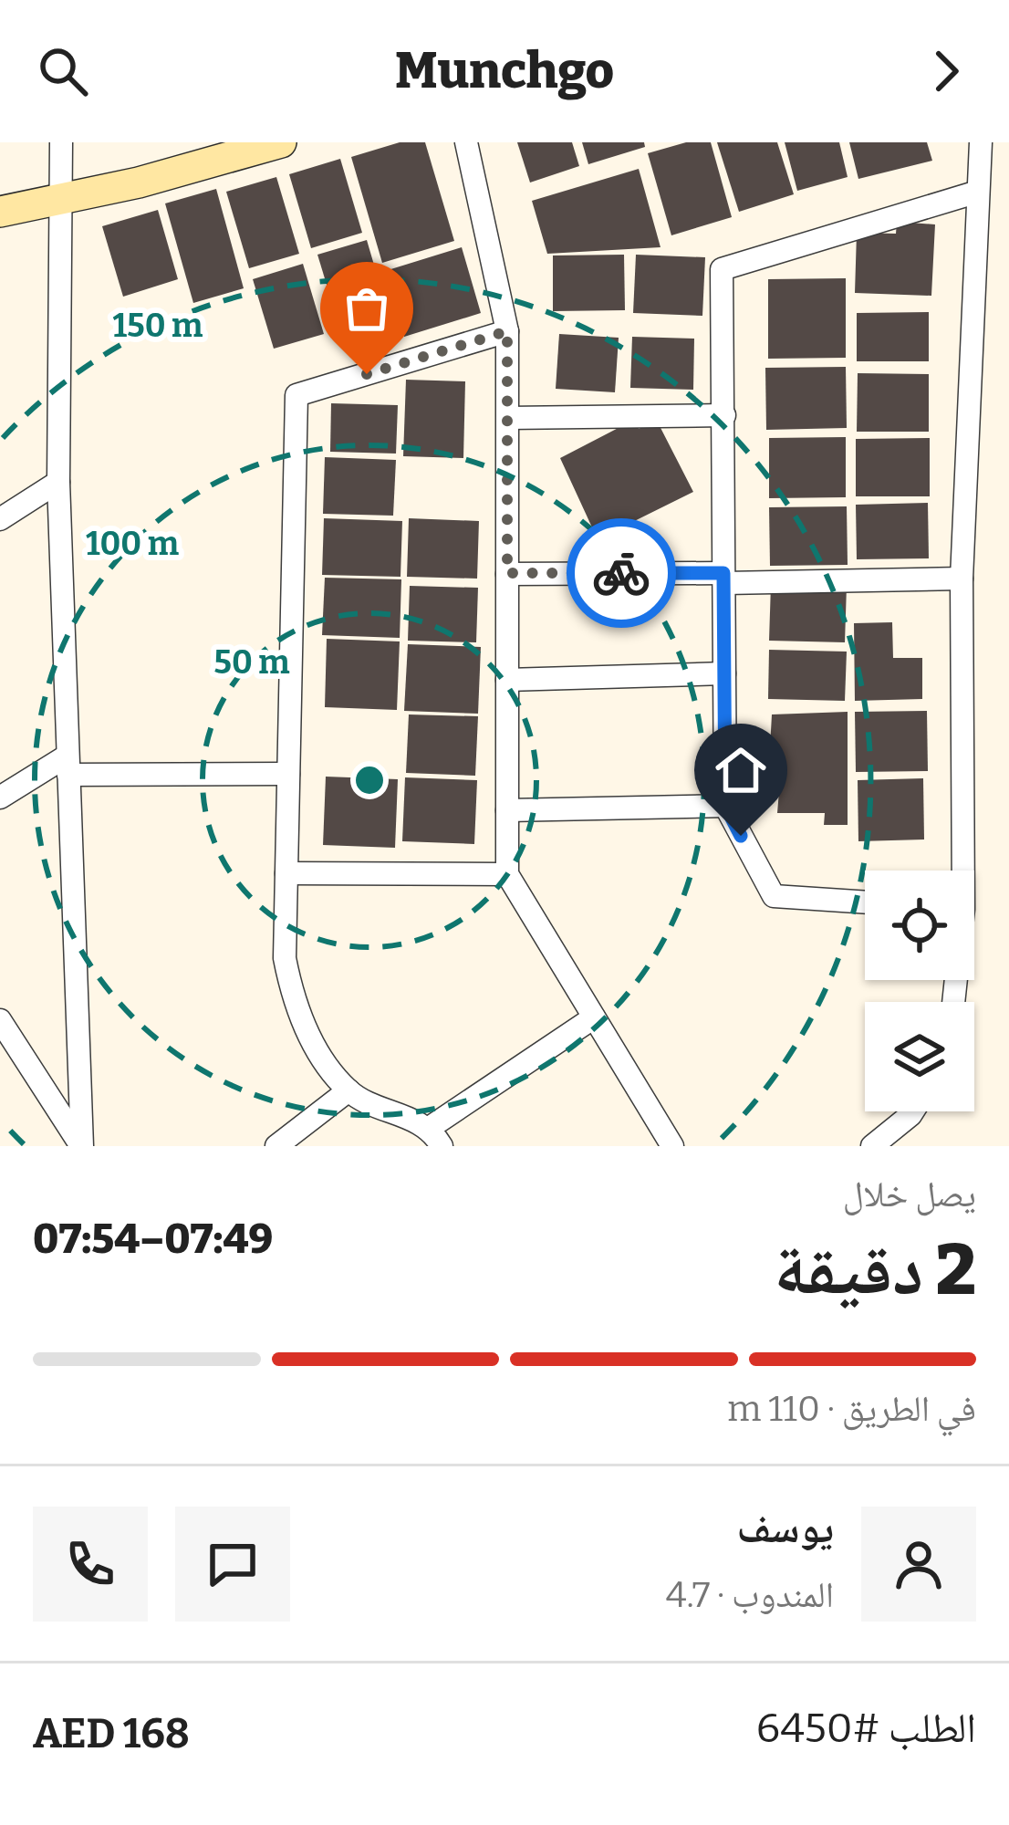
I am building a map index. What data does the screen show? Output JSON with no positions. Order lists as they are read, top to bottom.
{
  "page": {
    "header": "Munchgo",
    "heading": ["2 دقيقة", "يصل خلال", "07:49–07:54"],
    "panel": [
      "يوسف",
      "المندوب · 4.7",
      "الطلب #6450",
      "AED 168"
    ],
    "bar": "في الطريق · 110 m"
  },
  "rings": ["150 m", "100 m", "50 m"]
}
